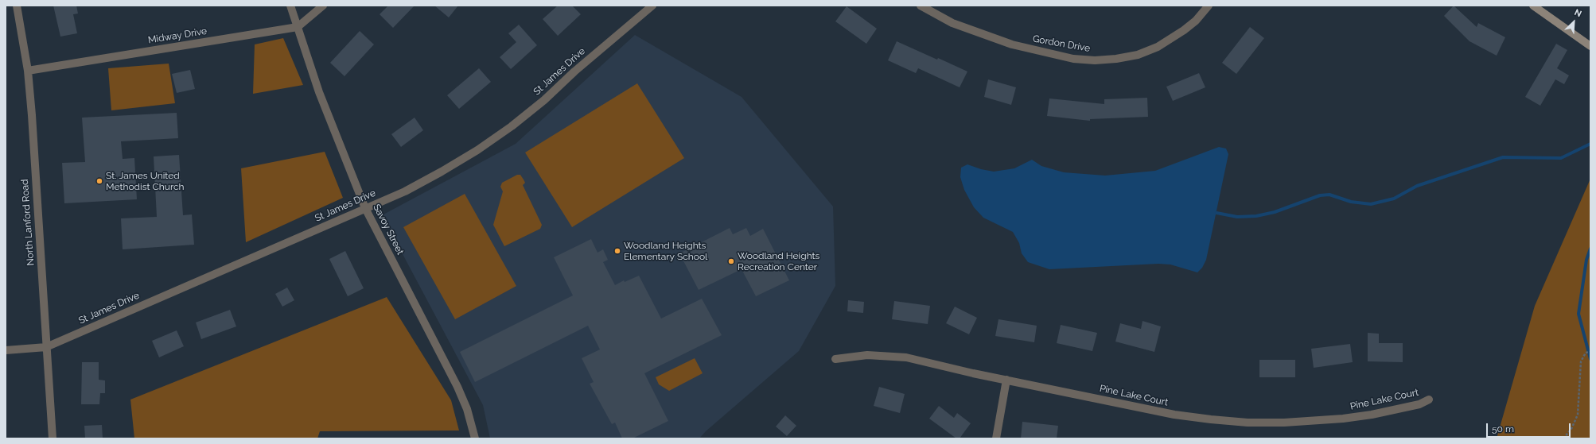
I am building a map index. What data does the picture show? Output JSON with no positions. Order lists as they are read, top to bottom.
{
  "streets": {
    "street": [
      "Midway Drive",
      "Gordon Drive",
      "St James Drive",
      "North Lanford Road",
      "Savoy Street",
      "Pine Lake Court"
    ]
  },
  "crossings": [
    ["Midway Drive", "North Lanford Road"],
    ["Midway Drive", "Savoy Street"],
    ["St James Drive", "North Lanford Road"],
    ["St James Drive", "Savoy Street"]
  ],
  "places": ["St. James United Methodist Church", "Woodland Heights Elementary School", "Woodland Heights Recreation Center"],
  "scale_bar": "50 m",
  "north": "top right"
}
